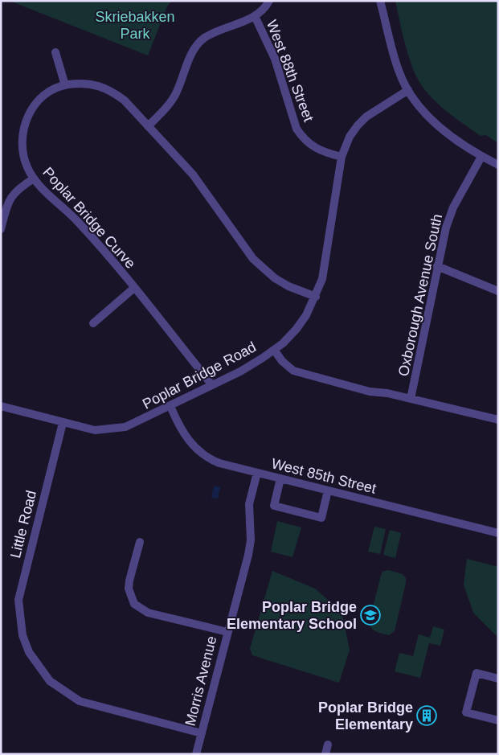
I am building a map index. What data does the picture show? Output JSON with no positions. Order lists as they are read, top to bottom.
{
  "streets": {
    "street": [
      "West 88th Street",
      "Poplar Bridge Curve",
      "Oxborough Avenue South",
      "Poplar Bridge Road",
      "West 85th Street",
      "Little Road",
      "Morris Avenue"
    ]
  },
  "crossings": [
    ["West 88th Street", "Poplar Bridge Road"],
    ["Poplar Bridge Curve", "Poplar Bridge Road"],
    ["Poplar Bridge Road", "West 85th Street"],
    ["Poplar Bridge Road", "Little Road"],
    ["West 85th Street", "Morris Avenue"],
    ["Little Road", "Morris Avenue"]
  ],
  "parks": ["Skriebakken Park"],
  "places": {
    "school or university": ["Poplar Bridge Elementary School"],
    "building": ["Poplar Bridge Elementary"]
  }
}
